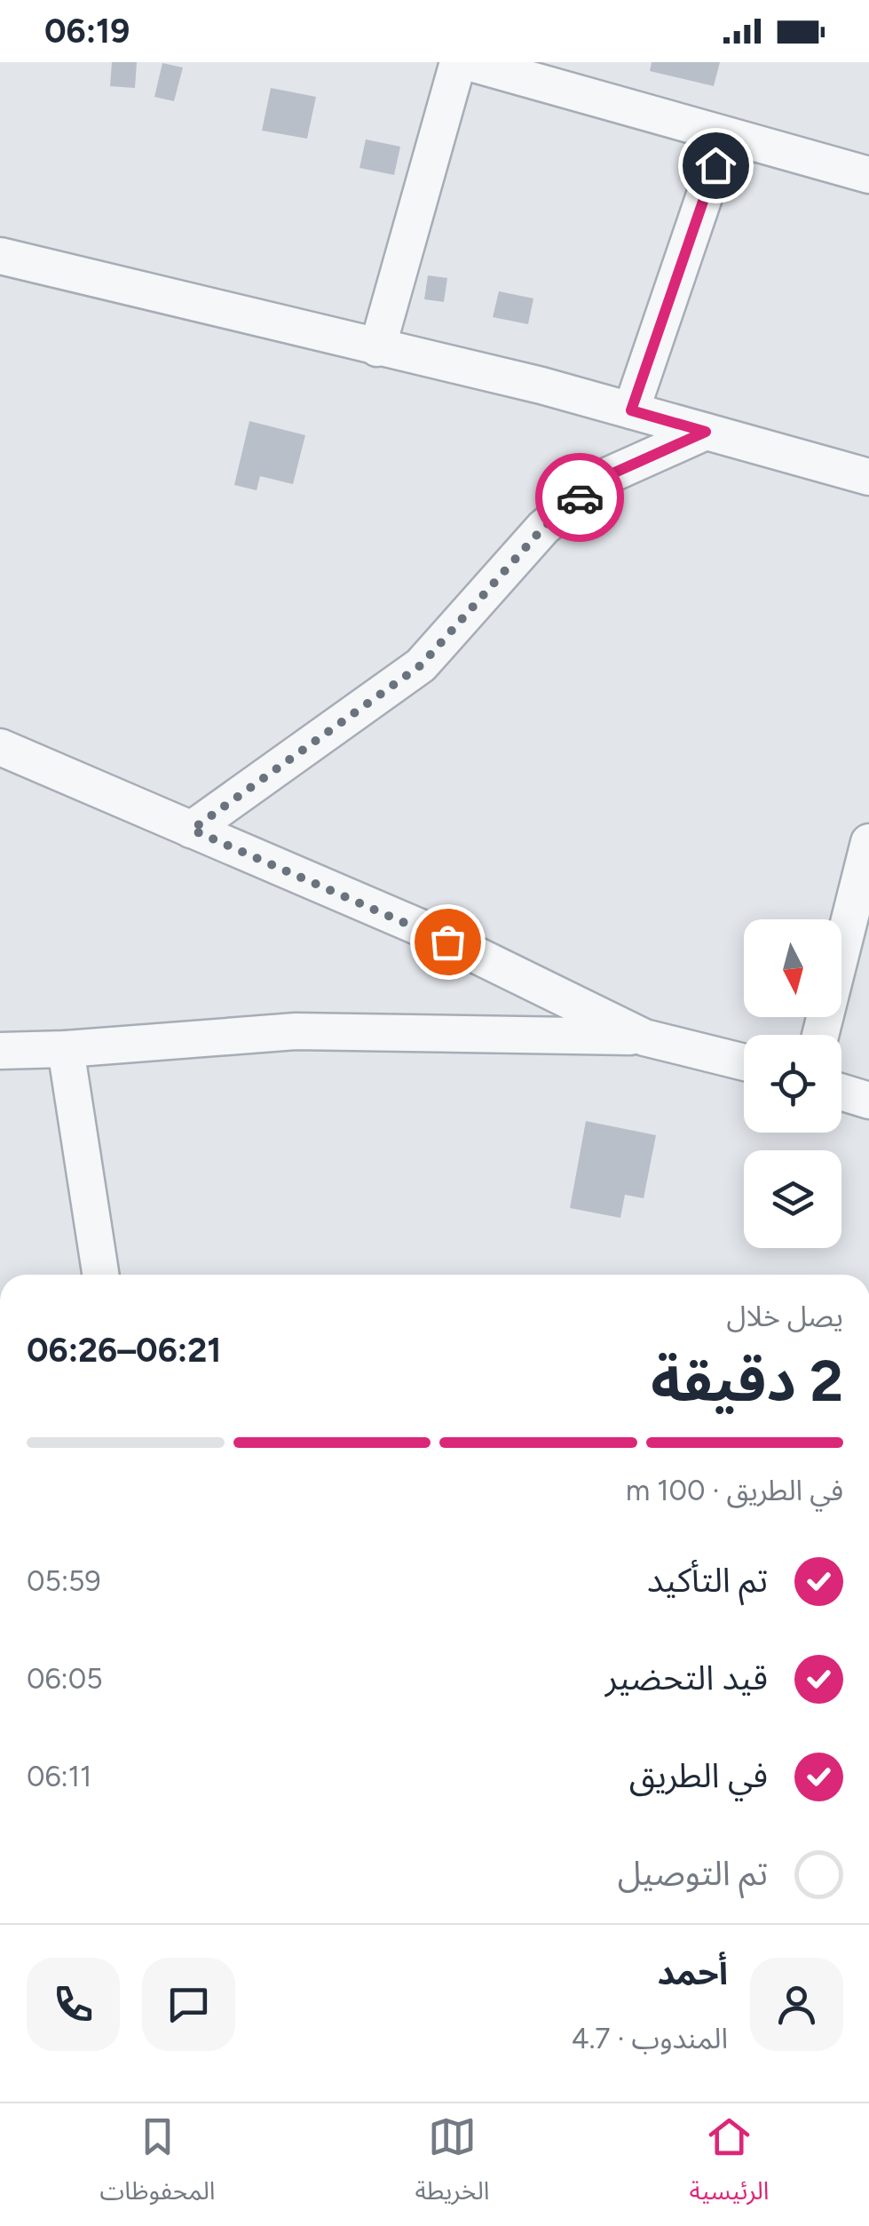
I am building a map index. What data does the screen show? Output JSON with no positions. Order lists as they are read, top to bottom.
{
  "north": "bottom",
  "page": {
    "status": "06:19",
    "heading": ["2 دقيقة", "يصل خلال", "06:21–06:26"],
    "panel": ["أحمد", "المندوب · 4.7"],
    "bar": "في الطريق · 100 m",
    "list": [
      ["تم التأكيد", "05:59"],
      ["قيد التحضير", "06:05"],
      ["في الطريق", "06:11"],
      "تم التوصيل"
    ],
    "tabs": ["الرئيسية", "الخريطة", "المحفوظات"]
  }
}
